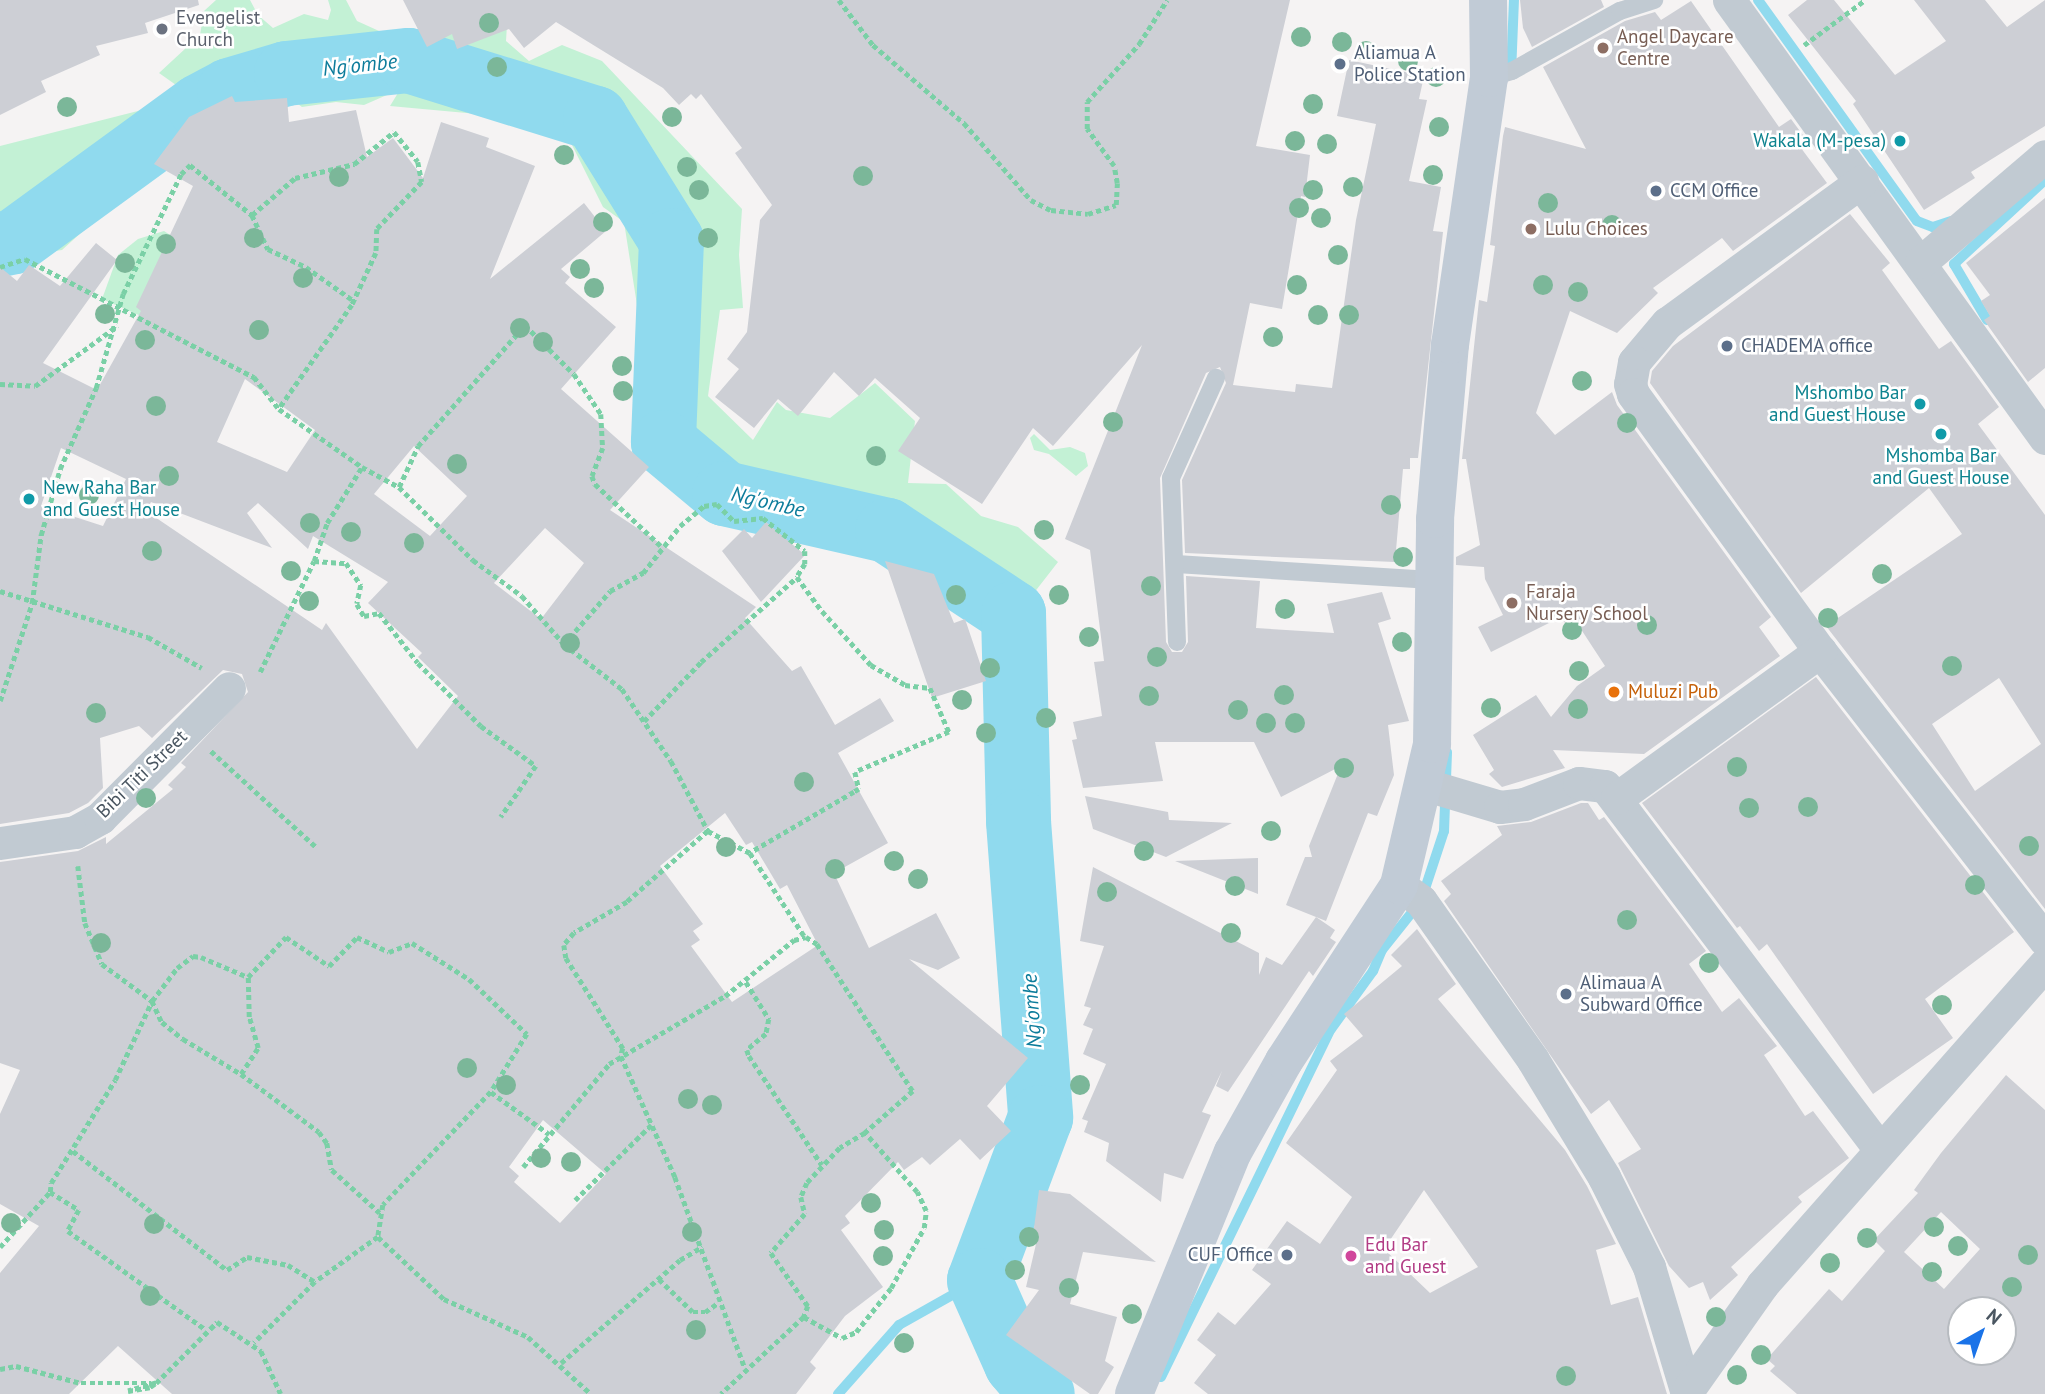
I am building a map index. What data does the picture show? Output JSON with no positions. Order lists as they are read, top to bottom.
{
  "streets": {
    "street": ["Bibi Titi Street"]
  },
  "water": ["Ng'ombe"],
  "places": [
    "Evengelist Church",
    "Angel Daycare Centre",
    "Aliamua A Police Station",
    "Wakala (M-pesa)",
    "CCM Office",
    "Lulu Choices",
    "CHADEMA office",
    "Mshombo Bar and Guest House",
    "Mshomba Bar and Guest House",
    "New Raha Bar and Guest House",
    "Faraja Nursery School",
    "Muluzi Pub",
    "Alimaua A Subward Office",
    "CUF Office",
    "Edu Bar and Guest"
  ],
  "north": "top right"
}
